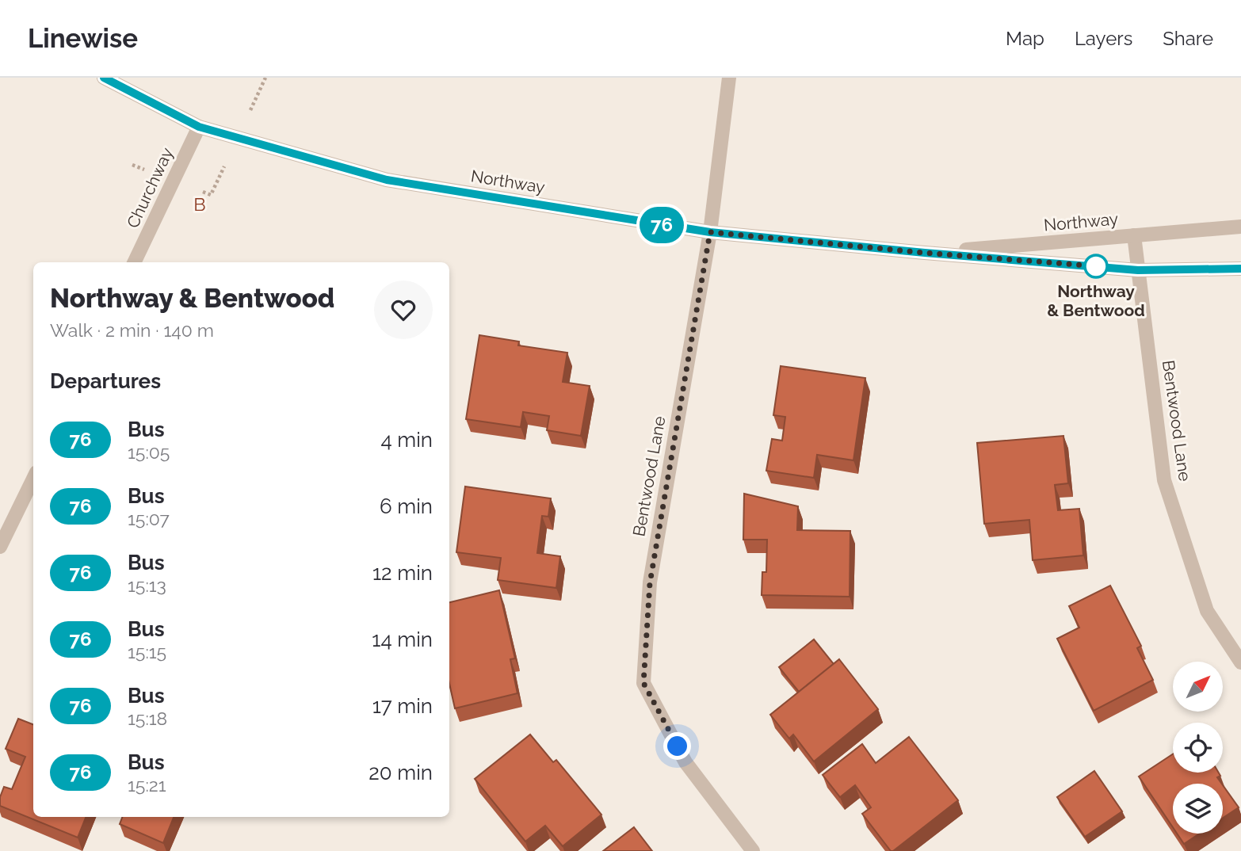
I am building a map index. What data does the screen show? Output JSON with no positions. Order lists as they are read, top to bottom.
{
  "streets": {
    "street": ["Northway", "Churchway", "Bentwood Lane"]
  },
  "crossings": [
    ["Northway", "Churchway"],
    ["Northway", "Bentwood Lane"]
  ],
  "districts": ["B"],
  "places": ["Northway & Bentwood"],
  "lines": ["bus line 76"],
  "north": "top right",
  "page": {
    "header": "Linewise",
    "nav": ["Map", "Layers", "Share"],
    "on_map": "76",
    "heading": [
      ["Northway & Bentwood", "Walk · 2 min · 140 m"],
      "Departures"
    ],
    "list": [
      {
        "mark": "76",
        "name": "Bus",
        "note": "15:05",
        "value": "4 min"
      },
      {
        "mark": "76",
        "name": "Bus",
        "note": "15:07",
        "value": "6 min"
      },
      {
        "mark": "76",
        "name": "Bus",
        "note": "15:13",
        "value": "12 min"
      },
      {
        "mark": "76",
        "name": "Bus",
        "note": "15:15",
        "value": "14 min"
      },
      {
        "mark": "76",
        "name": "Bus",
        "note": "15:18",
        "value": "17 min"
      },
      {
        "mark": "76",
        "name": "Bus",
        "note": "15:21",
        "value": "20 min"
      }
    ]
  }
}
